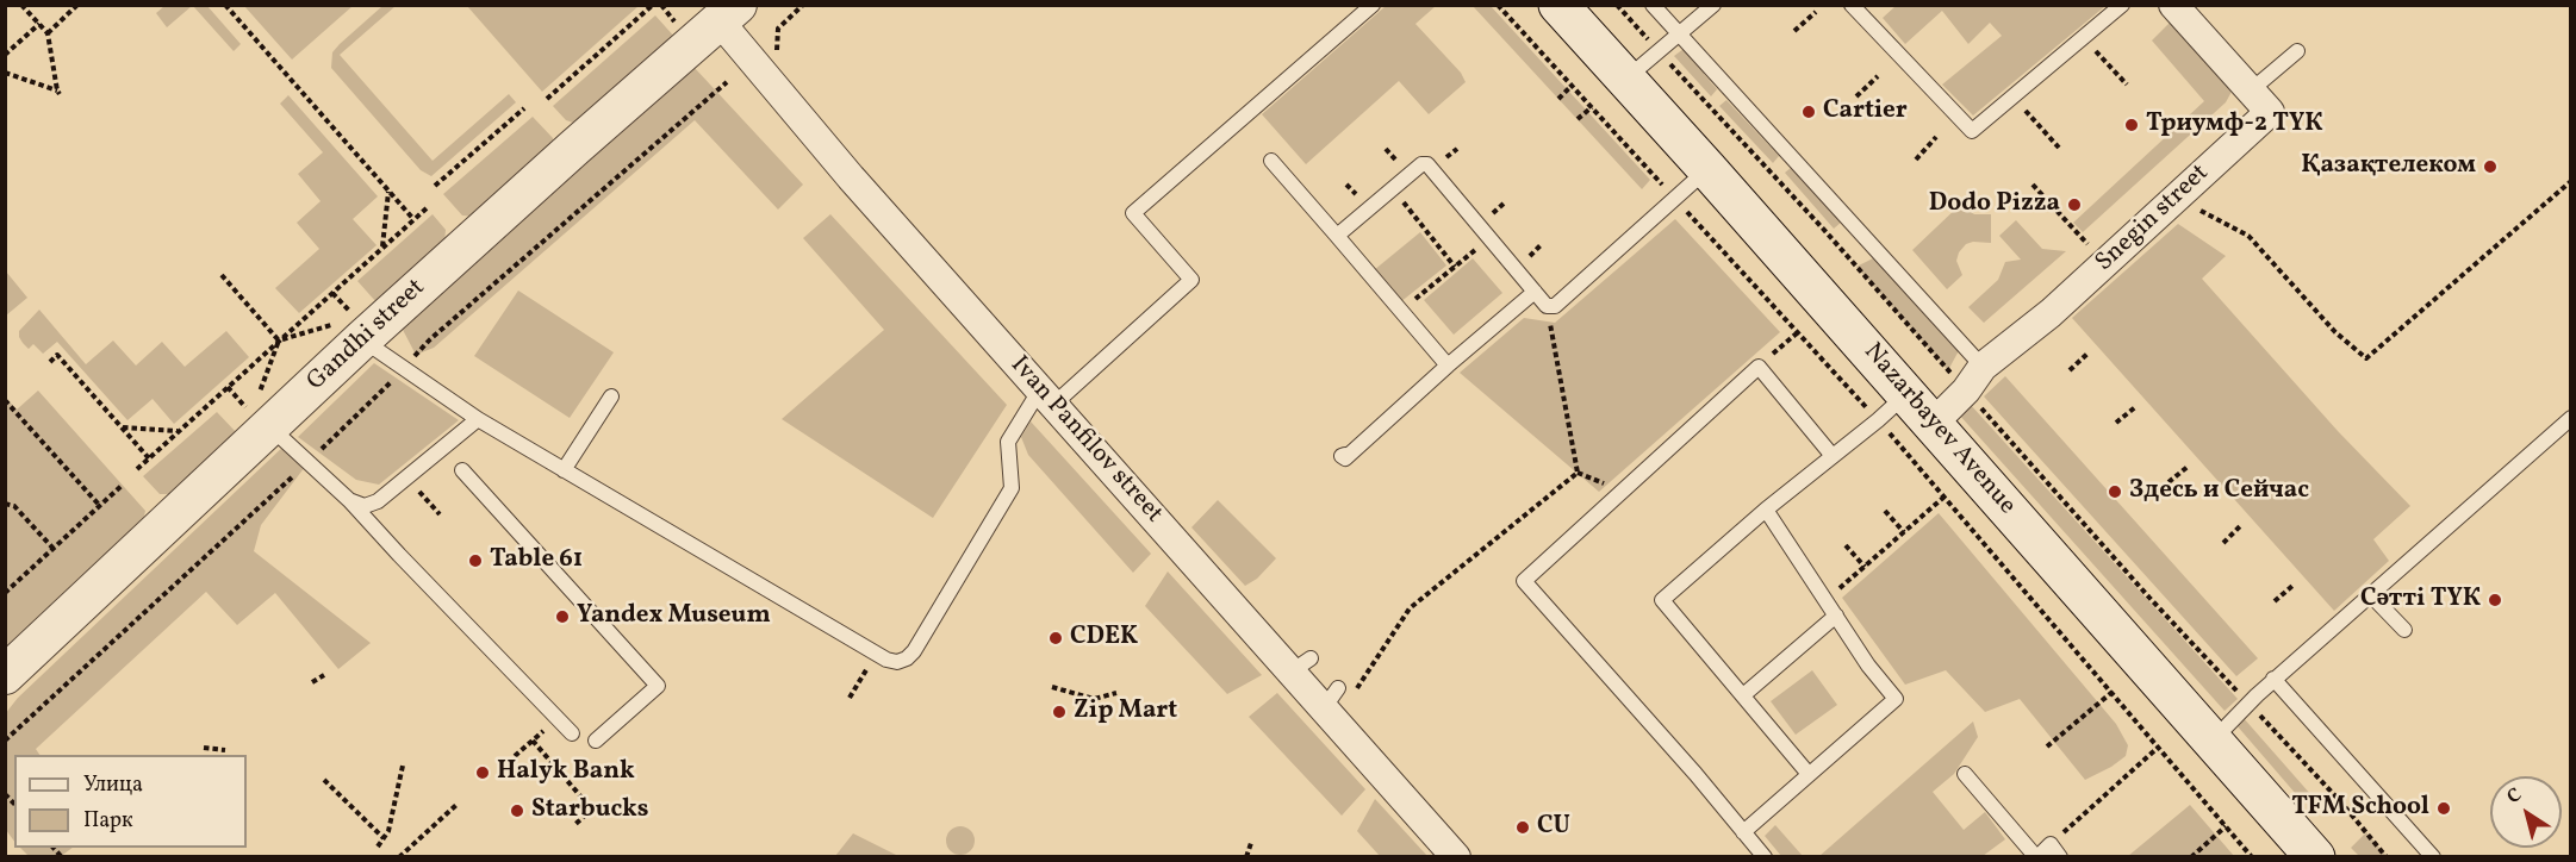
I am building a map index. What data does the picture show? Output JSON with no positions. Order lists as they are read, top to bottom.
{
  "streets": {
    "main road": ["Nazarbayev Avenue"],
    "street": ["Snegin street", "Gandhi street", "Ivan Panfilov street"]
  },
  "crossings": [
    ["Snegin street", "Nazarbayev Avenue"],
    ["Gandhi street", "Ivan Panfilov street"]
  ],
  "places": [
    "Cartier",
    "Триумф-2 ТҮК",
    "Қазақтелеком",
    "Dodo Pizza",
    "Здесь и Сейчас",
    "Table 61",
    "Сәтті ТҮК",
    "Yandex Museum",
    "CDEK",
    "Zip Mart",
    "Halyk Bank",
    "TFM School",
    "Starbucks",
    "CU"
  ],
  "legend": ["Улица", "Парк"],
  "north": "top left"
}
